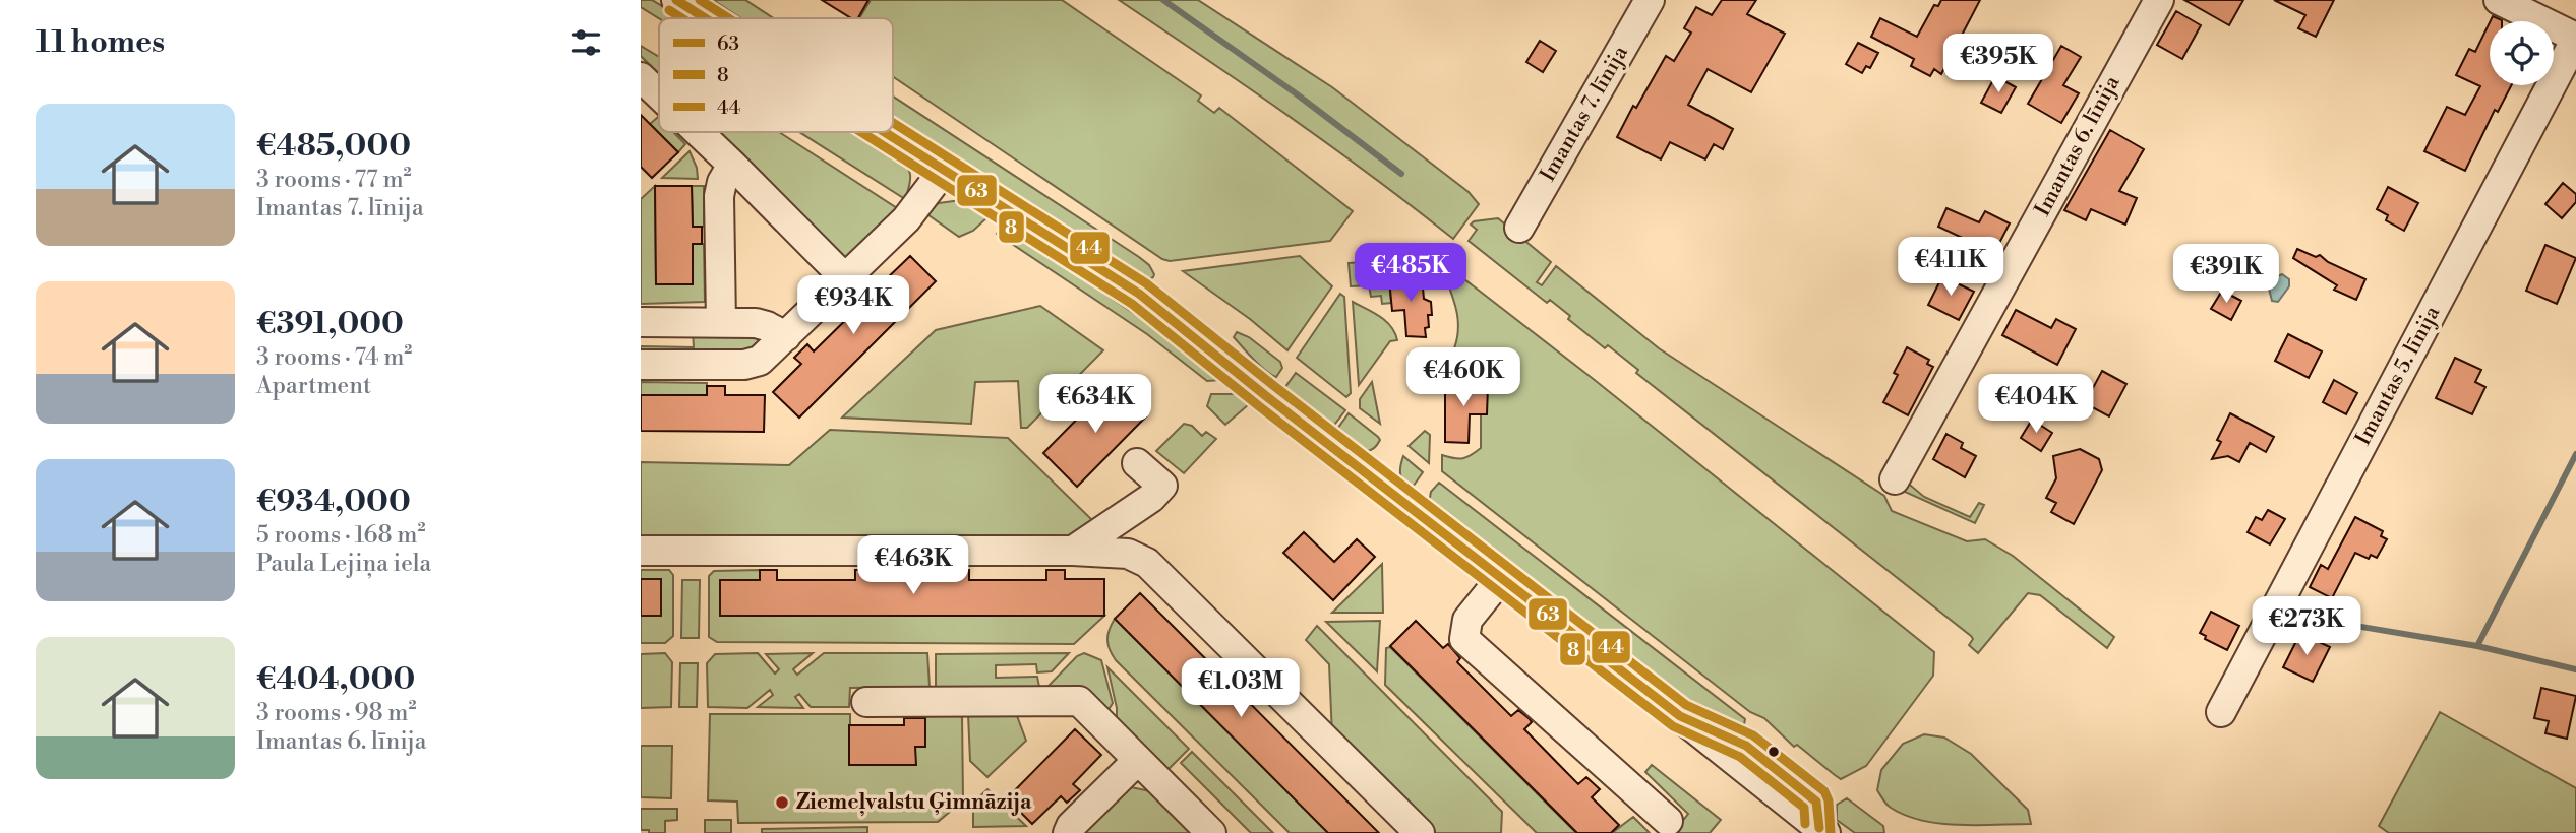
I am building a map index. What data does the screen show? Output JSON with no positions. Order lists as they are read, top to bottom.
{
  "streets": {
    "street": ["Imantas 7. līnija", "Imantas 6. līnija", "Imantas 5. līnija"]
  },
  "places": ["Ziemeļvalstu Ģimnāzija"],
  "lines": ["transit line 63", "transit line 44", "transit line 8"],
  "legend": ["63", "8", "44"],
  "page": {
    "heading": "11 homes",
    "price": [
      "€395K",
      "€411K",
      "€485K",
      "€391K",
      "€934K",
      "€460K",
      "€634K",
      "€404K",
      "€463K",
      "€273K",
      "€1.03M"
    ],
    "list": [
      {
        "name": "€485,000",
        "note": "3 rooms · 77 m² · Imantas 7. līnija"
      },
      {
        "name": "€391,000",
        "note": "3 rooms · 74 m² · Apartment"
      },
      {
        "name": "€934,000",
        "note": "5 rooms · 168 m² · Paula Lejiņa iela"
      },
      {
        "name": "€404,000",
        "note": "3 rooms · 98 m² · Imantas 6. līnija"
      }
    ]
  }
}
